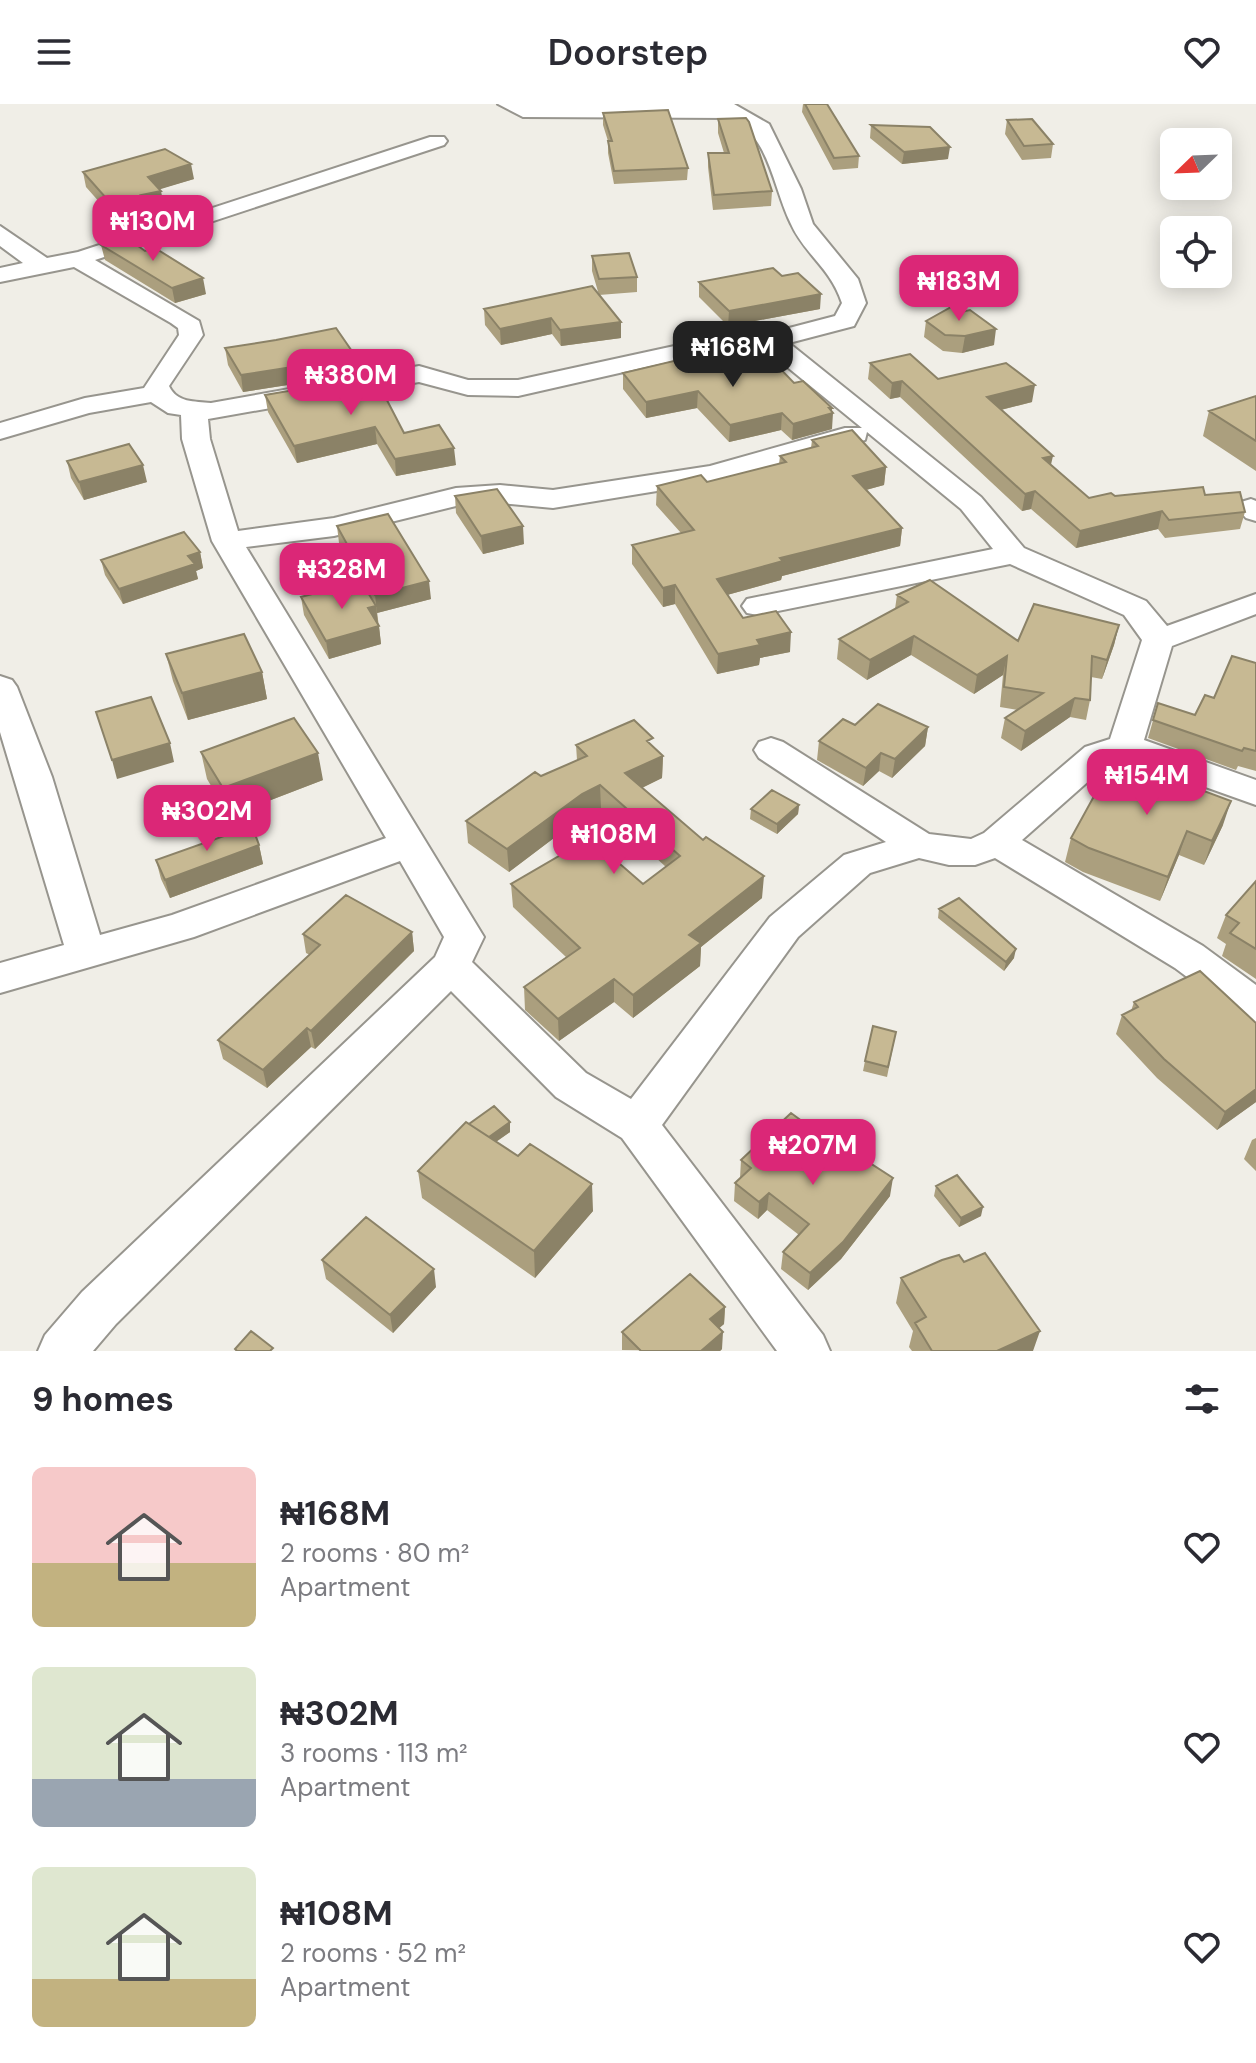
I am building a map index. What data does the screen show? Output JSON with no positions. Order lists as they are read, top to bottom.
{
  "north": "bottom left",
  "page": {
    "header": "Doorstep",
    "price": [
      "₦130M",
      "₦183M",
      "₦168M",
      "₦380M",
      "₦328M",
      "₦154M",
      "₦302M",
      "₦108M",
      "₦207M"
    ],
    "heading": "9 homes",
    "list": [
      {
        "name": "₦168M",
        "note": "2 rooms · 80 m² · Apartment"
      },
      {
        "name": "₦302M",
        "note": "3 rooms · 113 m² · Apartment"
      },
      {
        "name": "₦108M",
        "note": "2 rooms · 52 m² · Apartment"
      }
    ]
  }
}
